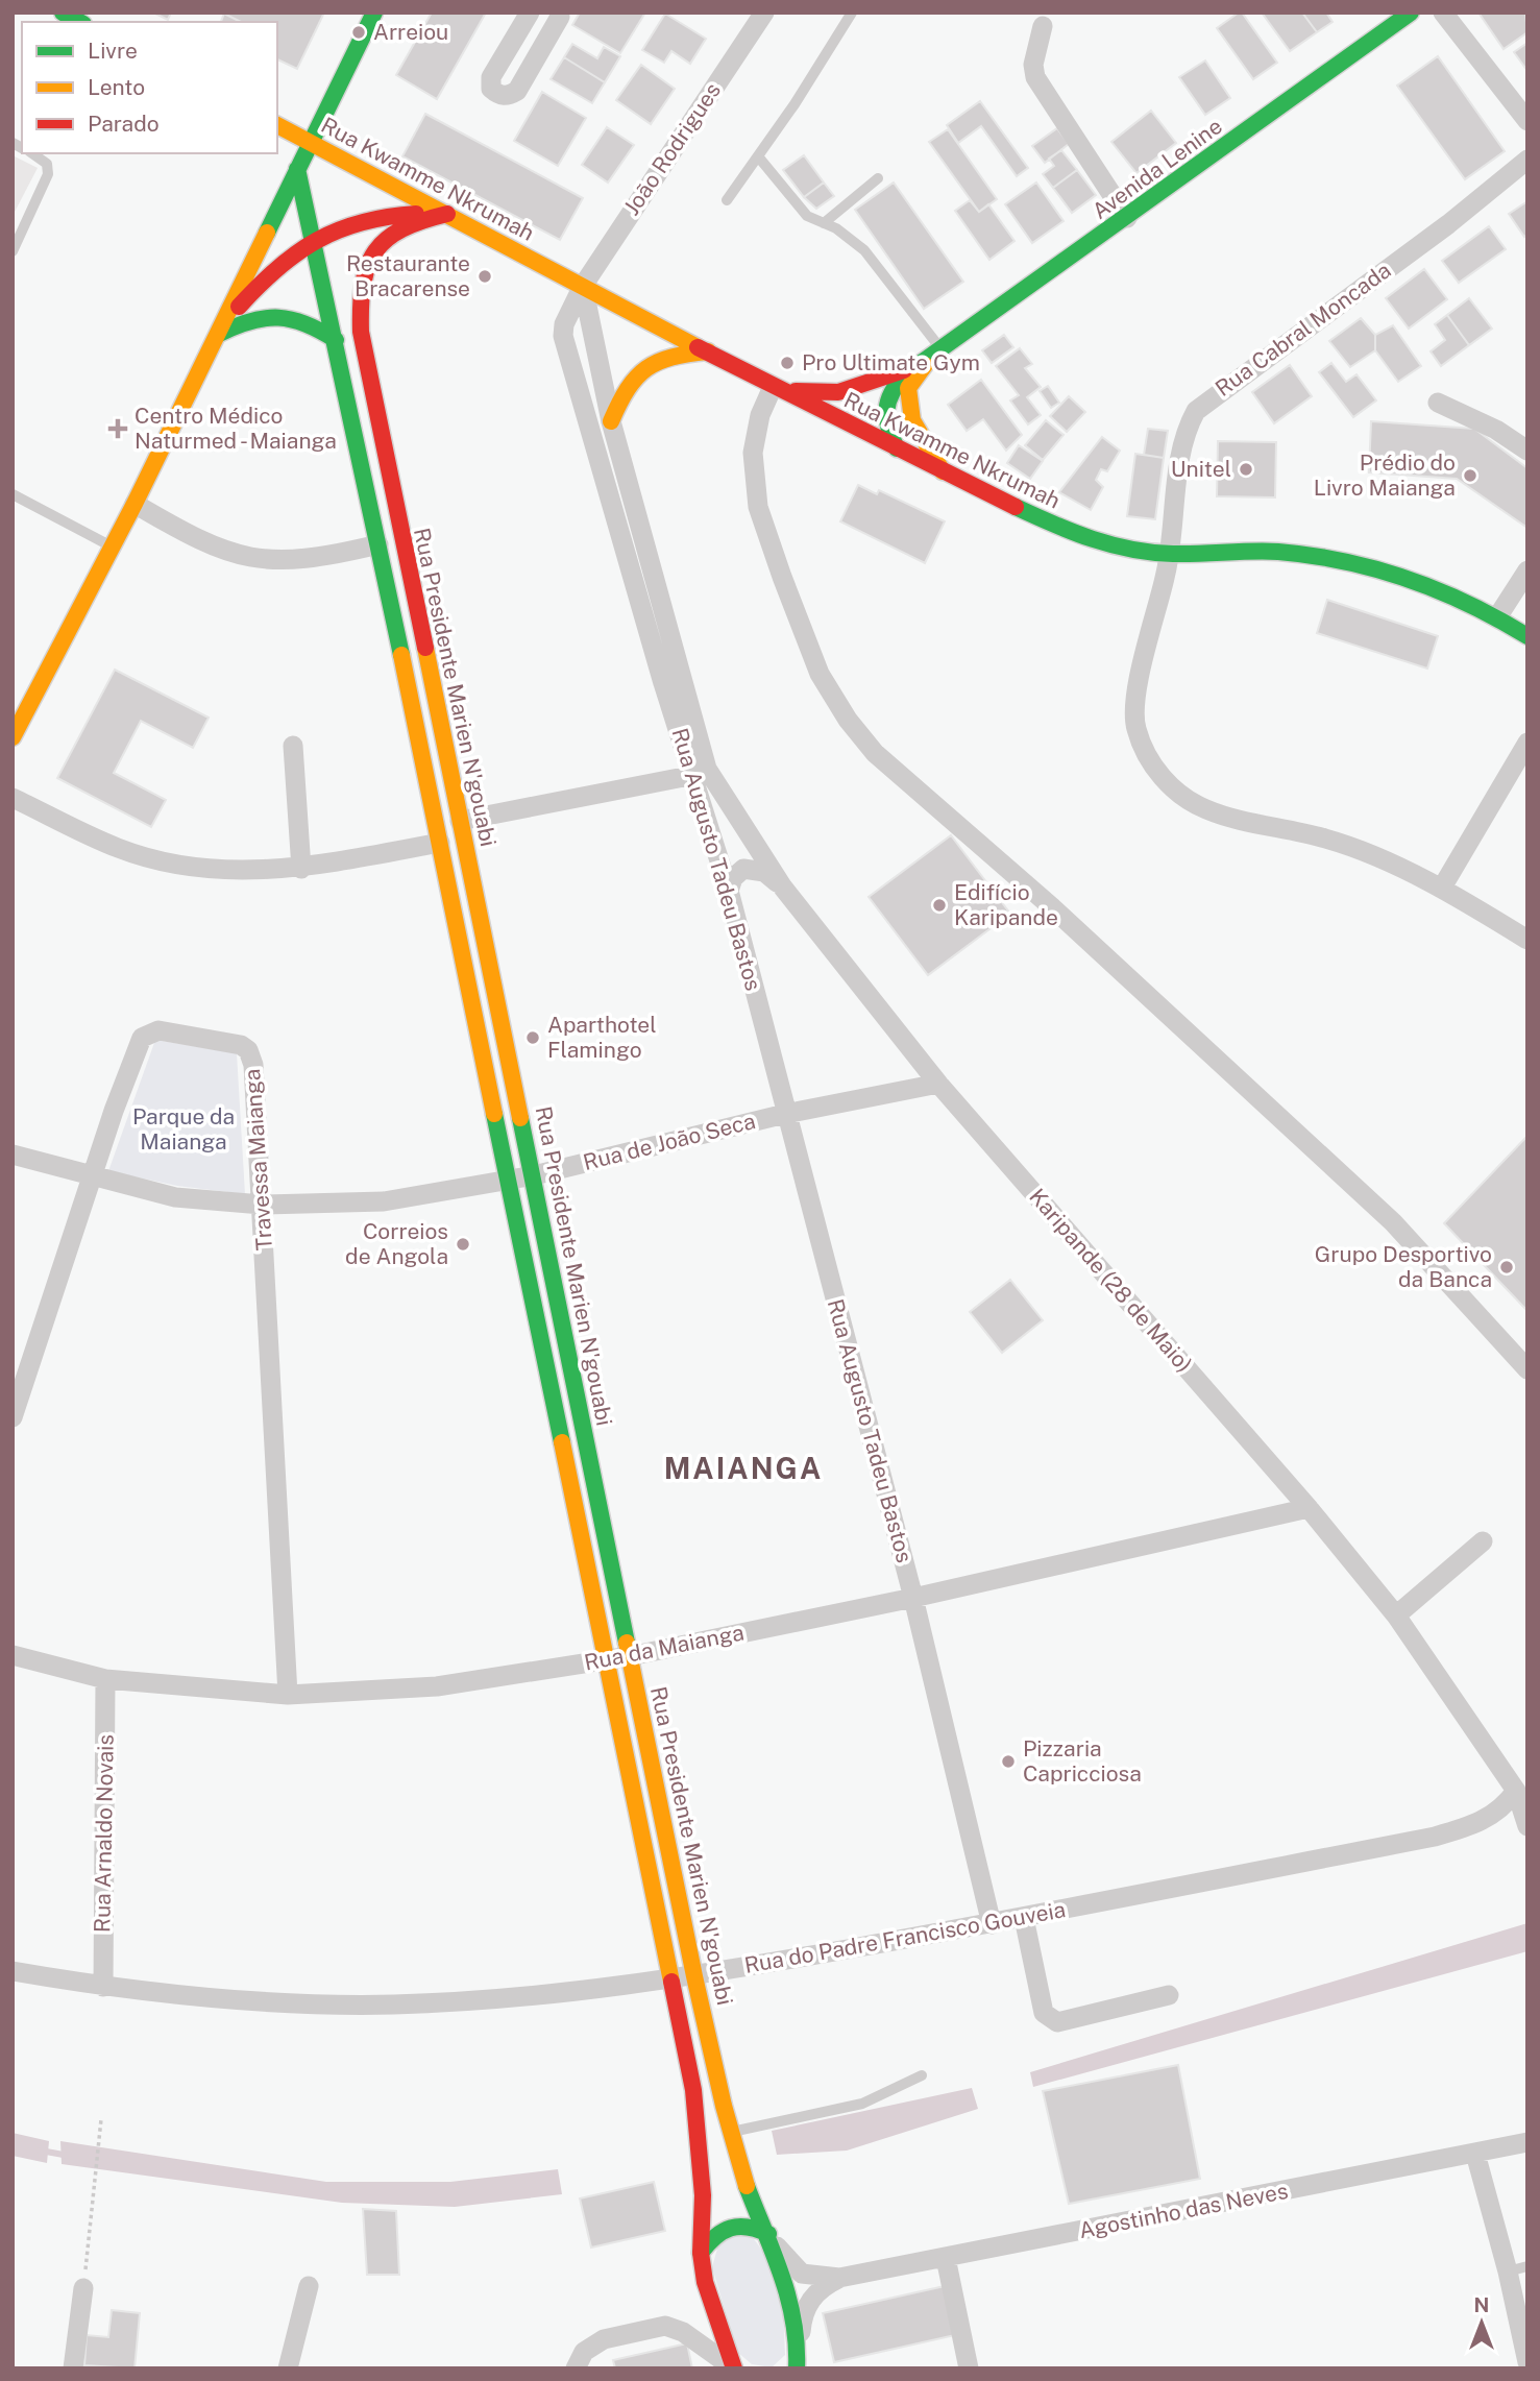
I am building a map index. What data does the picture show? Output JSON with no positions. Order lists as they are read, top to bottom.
{
  "streets": {
    "street": [
      "João Rodrigues",
      "Avenida Lenine",
      "Rua Kwamme Nkrumah",
      "Rua Cabral Moncada",
      "Rua Presidente Marien N'gouabi",
      "Rua Augusto Tadeu Bastos",
      "Rua de João Seca",
      "Travessa Maianga",
      "Karipande (28 de Maio)",
      "Rua da Maianga",
      "Rua Arnaldo Novais",
      "Rua do Padre Francisco Gouveia",
      "Agostinho das Neves"
    ]
  },
  "crossings": [
    ["João Rodrigues", "Rua Kwamme Nkrumah"],
    ["João Rodrigues", "Rua Augusto Tadeu Bastos"],
    ["Avenida Lenine", "Rua Kwamme Nkrumah"],
    ["Rua Kwamme Nkrumah", "Rua Cabral Moncada"],
    ["Rua Kwamme Nkrumah", "Rua Presidente Marien N'gouabi"],
    ["Rua Kwamme Nkrumah", "Rua Augusto Tadeu Bastos"],
    ["Rua Presidente Marien N'gouabi", "Rua de João Seca"],
    ["Rua Presidente Marien N'gouabi", "Rua da Maianga"],
    ["Rua Presidente Marien N'gouabi", "Rua do Padre Francisco Gouveia"],
    ["Rua Augusto Tadeu Bastos", "Rua de João Seca"],
    ["Rua Augusto Tadeu Bastos", "Karipande (28 de Maio)"],
    ["Rua Augusto Tadeu Bastos", "Rua da Maianga"],
    ["Rua Augusto Tadeu Bastos", "Rua do Padre Francisco Gouveia"],
    ["Rua de João Seca", "Travessa Maianga"],
    ["Rua de João Seca", "Karipande (28 de Maio)"],
    ["Travessa Maianga", "Rua da Maianga"],
    ["Karipande (28 de Maio)", "Rua da Maianga"],
    ["Karipande (28 de Maio)", "Rua do Padre Francisco Gouveia"],
    ["Rua da Maianga", "Rua Arnaldo Novais"],
    ["Rua Arnaldo Novais", "Rua do Padre Francisco Gouveia"]
  ],
  "districts": ["MAIANGA"],
  "parks": ["Parque da Maianga"],
  "places": {
    "other": [
      "Arreiou",
      "Restaurante Bracarense",
      "Pro Ultimate Gym",
      "Unitel",
      "Prédio do Livro Maianga",
      "Edifício Karipande",
      "Aparthotel Flamingo",
      "Correios de Angola",
      "Grupo Desportivo da Banca",
      "Pizzaria Capricciosa"
    ],
    "health": ["Centro Médico Naturmed - Maianga"]
  },
  "legend": ["Livre", "Lento", "Parado"],
  "north": "top"
}
